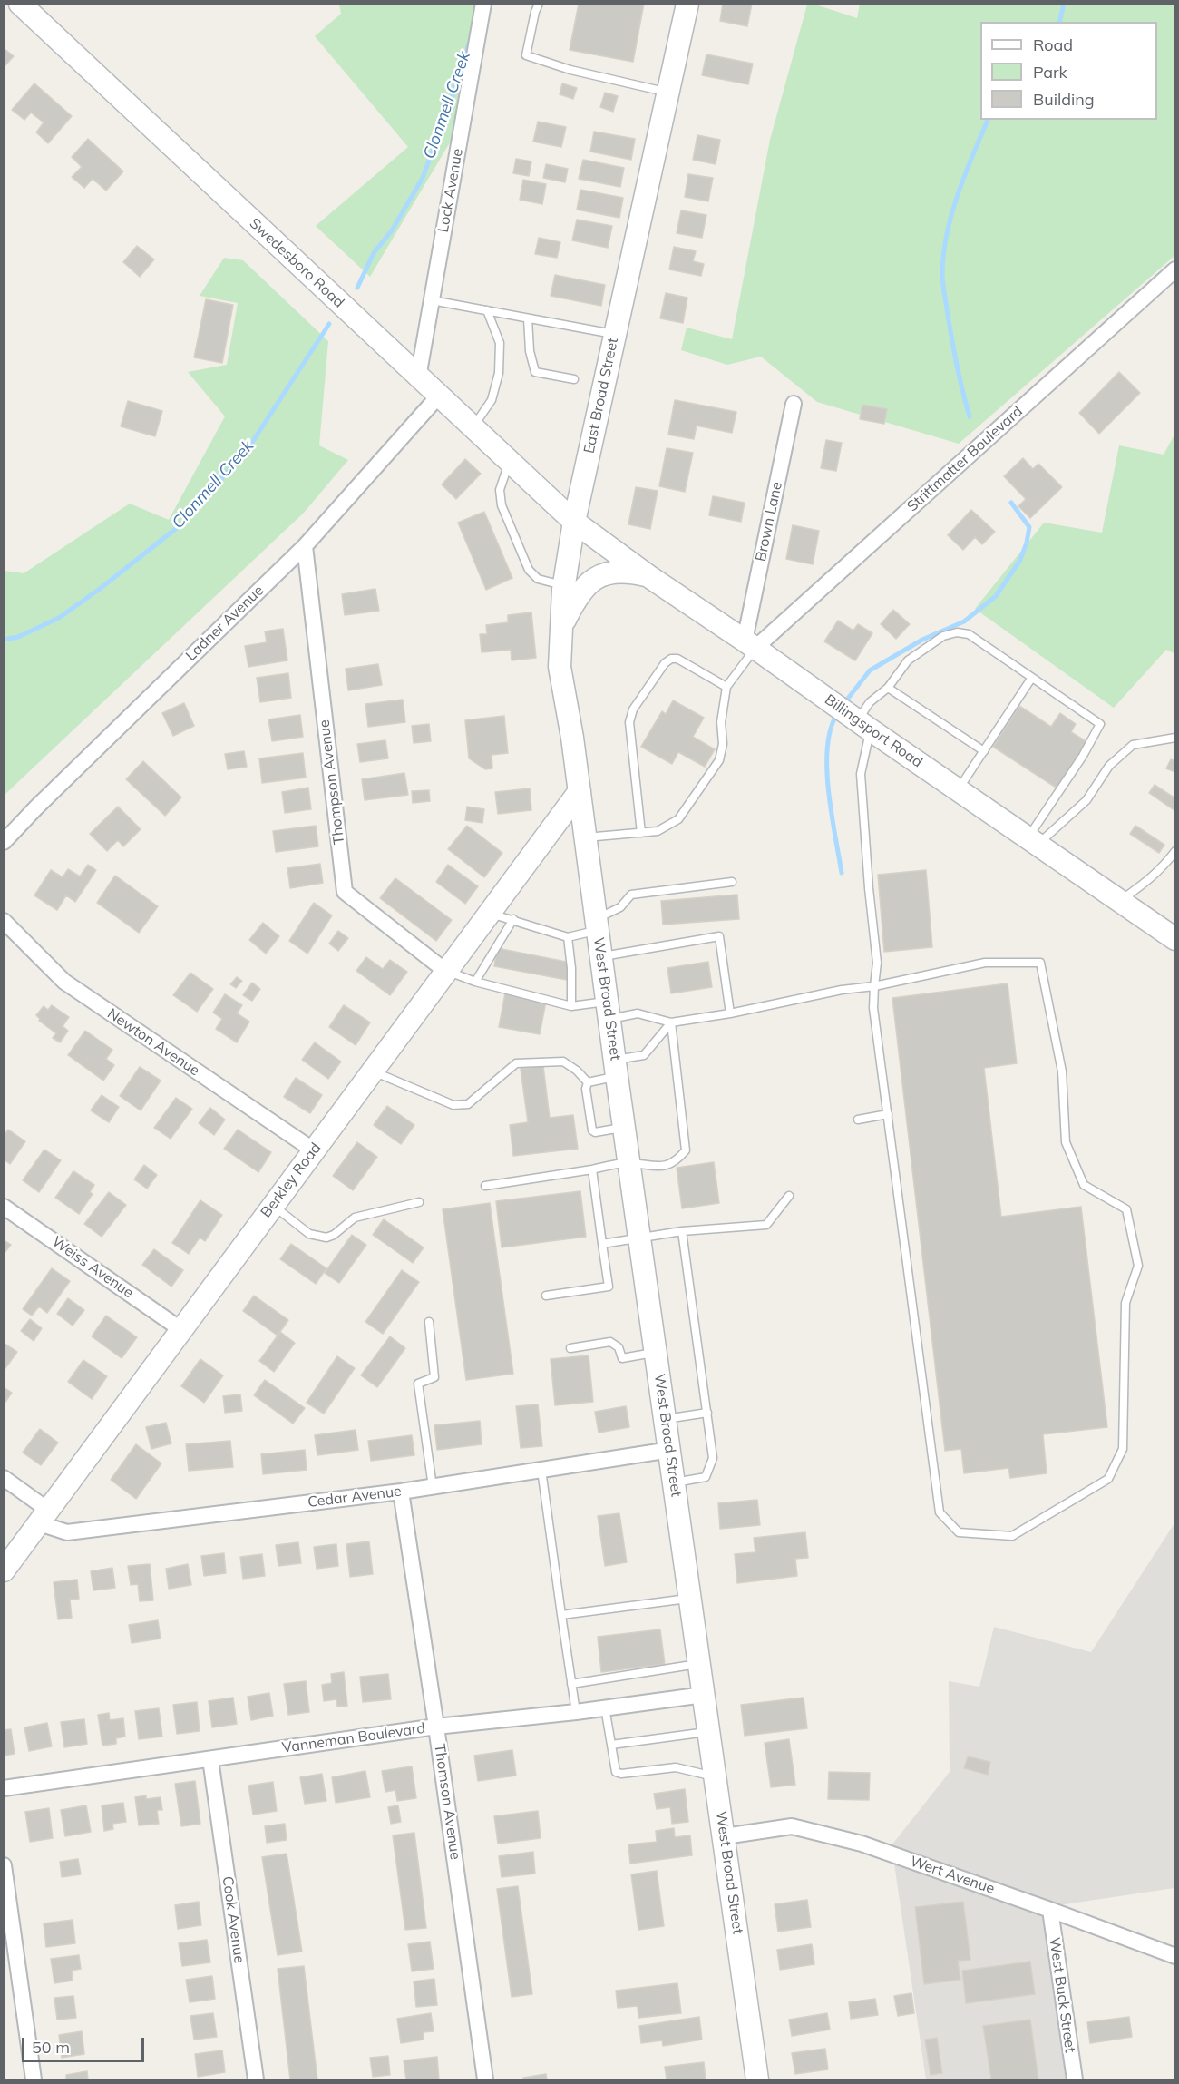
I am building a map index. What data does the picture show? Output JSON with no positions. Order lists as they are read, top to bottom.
{
  "streets": {
    "main road": [
      "Swedesboro Road",
      "East Broad Street",
      "Billingsport Road",
      "West Broad Street",
      "Berkley Road"
    ],
    "street": [
      "Lock Avenue",
      "Strittmatter Boulevard",
      "Brown Lane",
      "Ladner Avenue",
      "Thompson Avenue",
      "Newton Avenue",
      "Weiss Avenue",
      "Cedar Avenue",
      "Vanneman Boulevard",
      "Thomson Avenue",
      "Wert Avenue",
      "Cook Avenue",
      "West Buck Street"
    ]
  },
  "crossings": [
    ["Lock Avenue", "Swedesboro Road"],
    ["Swedesboro Road", "East Broad Street"],
    ["Swedesboro Road", "Ladner Avenue"],
    ["Swedesboro Road", "Billingsport Road"],
    ["East Broad Street", "Billingsport Road"],
    ["East Broad Street", "West Broad Street"],
    ["East Broad Street", "Berkley Road"],
    ["Strittmatter Boulevard", "Brown Lane"],
    ["Strittmatter Boulevard", "Billingsport Road"],
    ["Brown Lane", "Billingsport Road"],
    ["Ladner Avenue", "Thompson Avenue"],
    ["Thompson Avenue", "Berkley Road"],
    ["West Broad Street", "Berkley Road"],
    ["West Broad Street", "Cedar Avenue"],
    ["West Broad Street", "Vanneman Boulevard"],
    ["West Broad Street", "Wert Avenue"],
    ["Newton Avenue", "Berkley Road"],
    ["Berkley Road", "Weiss Avenue"],
    ["Berkley Road", "Cedar Avenue"],
    ["Cedar Avenue", "Thomson Avenue"],
    ["Vanneman Boulevard", "Thomson Avenue"],
    ["Vanneman Boulevard", "Cook Avenue"],
    ["Wert Avenue", "West Buck Street"]
  ],
  "water": ["Clonmell Creek"],
  "legend": ["Road", "Park", "Building"],
  "scale_bar": "50 m"
}
